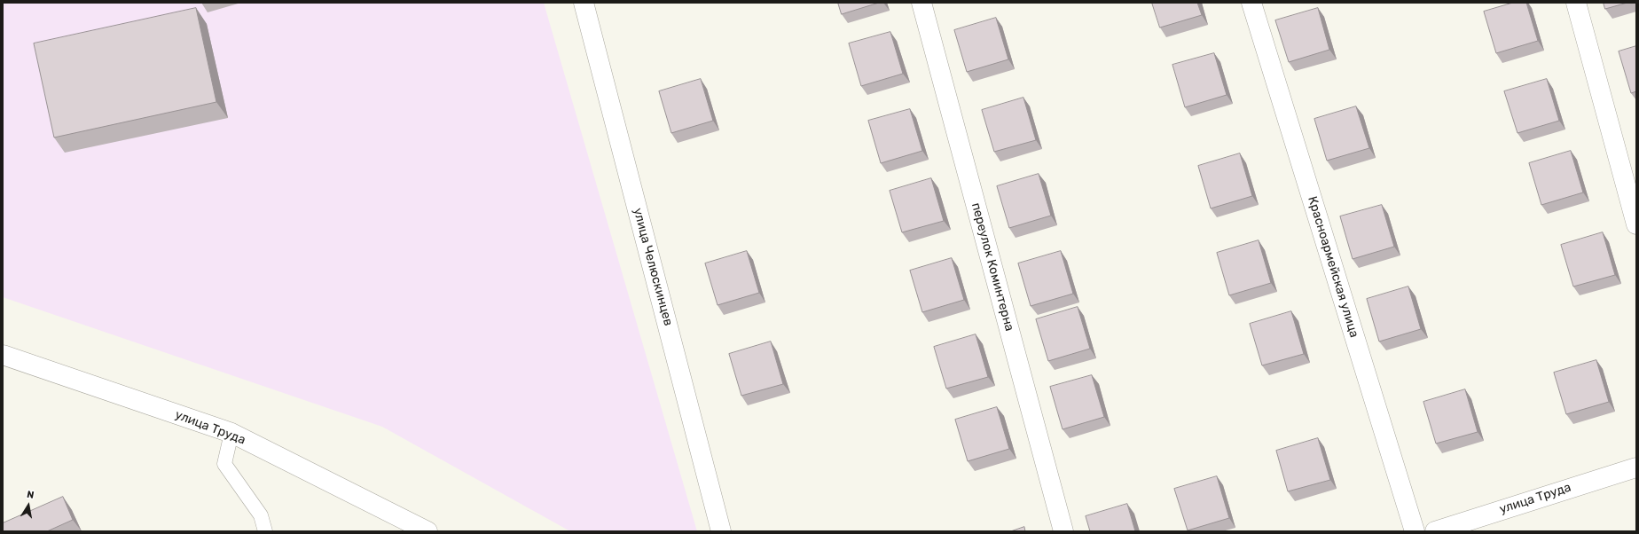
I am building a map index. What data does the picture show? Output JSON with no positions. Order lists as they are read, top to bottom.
{
  "streets": {
    "street": [
      "улица Челюскинцев",
      "переулок Коминтерна",
      "Красноармейская улица",
      "улица Труда"
    ]
  },
  "north": "top"
}
